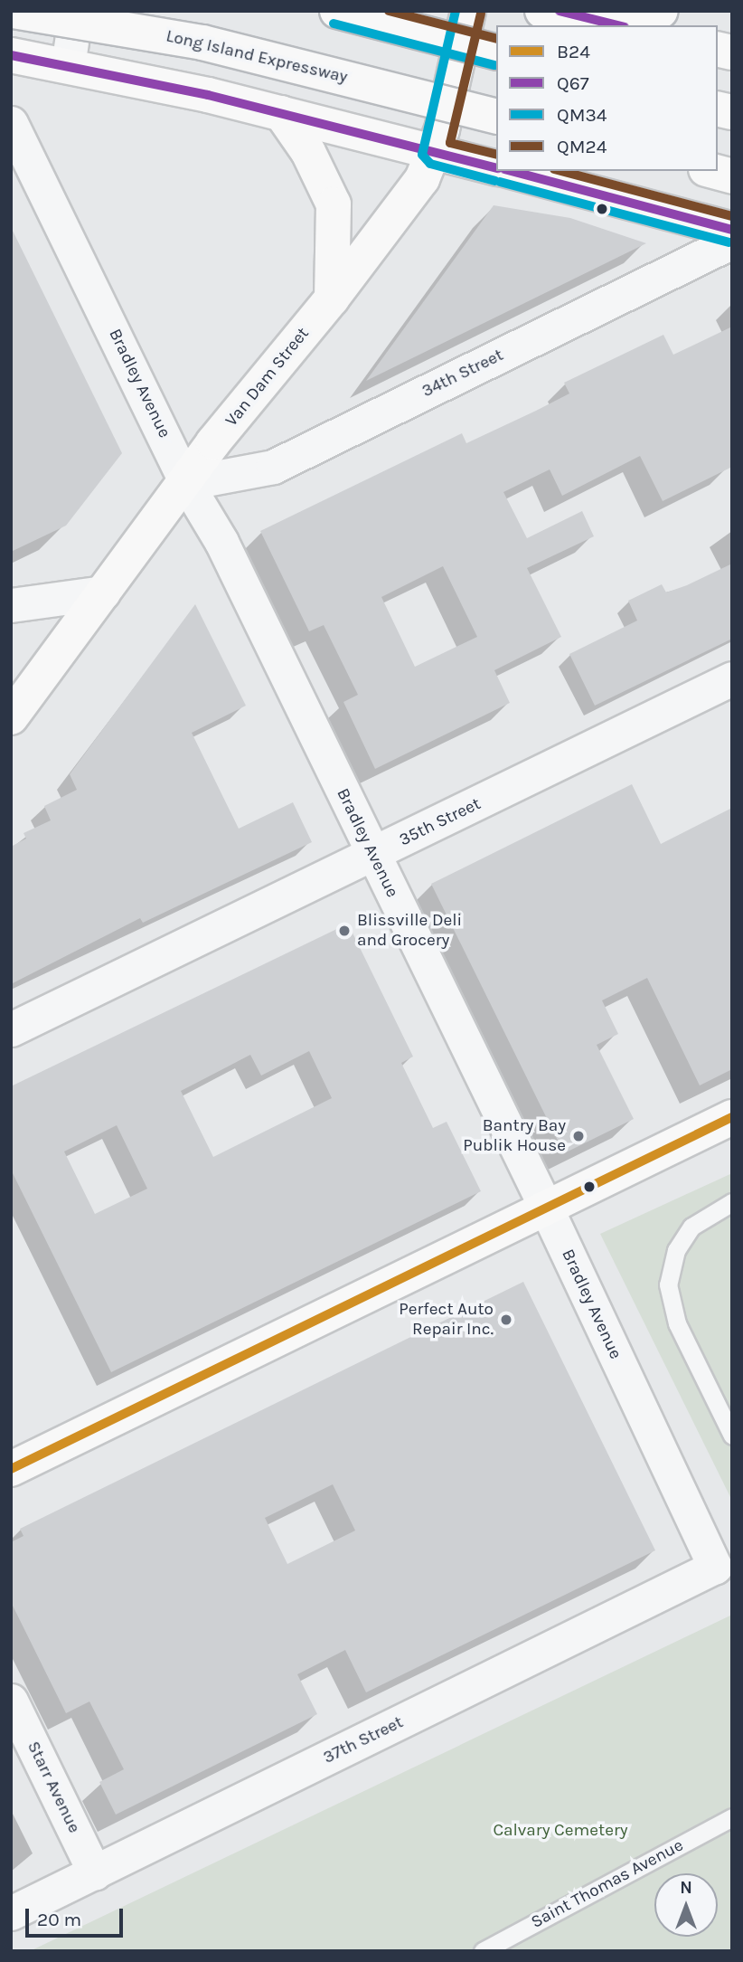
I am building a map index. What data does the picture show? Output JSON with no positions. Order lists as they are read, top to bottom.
{
  "streets": {
    "main road": ["Long Island Expressway", "Van Dam Street"],
    "street": [
      "34th Street",
      "Bradley Avenue",
      "35th Street",
      "37th Street",
      "Starr Avenue"
    ],
    "lane": ["Saint Thomas Avenue"]
  },
  "crossings": [
    ["34th Street", "Van Dam Street"],
    ["34th Street", "Bradley Avenue"],
    ["Van Dam Street", "Bradley Avenue"],
    ["Bradley Avenue", "35th Street"],
    ["Bradley Avenue", "37th Street"],
    ["37th Street", "Starr Avenue"]
  ],
  "parks": ["Calvary Cemetery"],
  "places": ["Blissville Deli and Grocery", "Bantry Bay Publik House", "Perfect Auto Repair Inc."],
  "lines": [
    "transit line Q67",
    "transit line QM34",
    "transit line QM24",
    "transit line B24"
  ],
  "legend": [
    "B24",
    "Q67",
    "QM34",
    "QM24"
  ],
  "scale_bar": "20 m",
  "north": "top"
}
